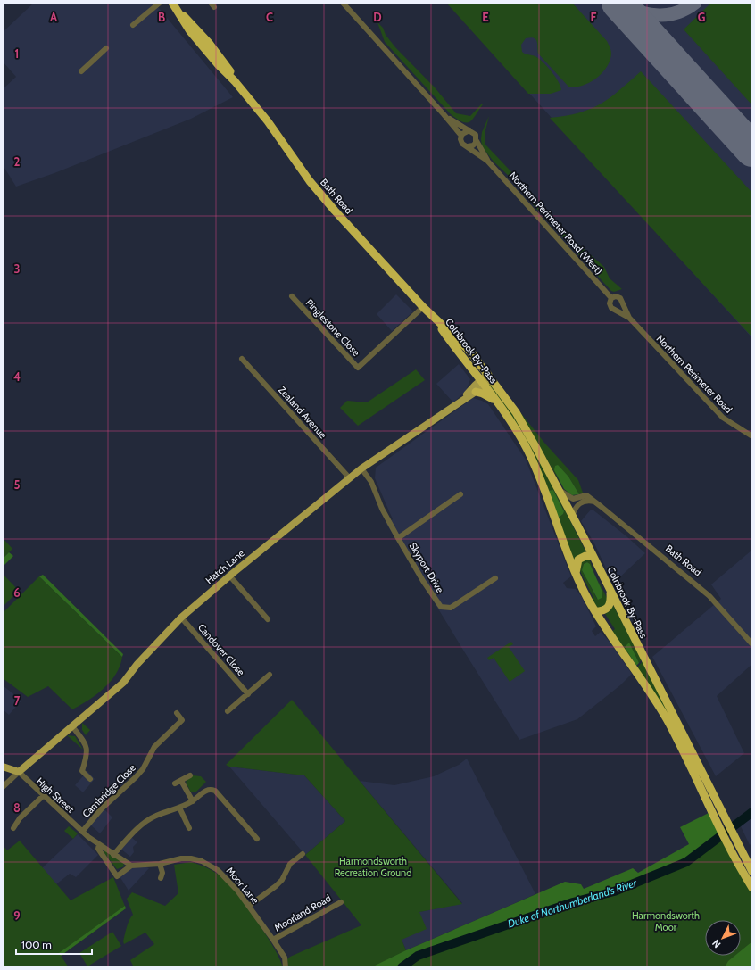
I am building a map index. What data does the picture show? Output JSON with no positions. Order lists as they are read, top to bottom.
{
  "streets": {
    "highway": ["Bath Road", "Colnbrook By-Pass"],
    "main road": ["Hatch Lane"],
    "street": [
      "Northern Perimeter Road (West)",
      "Pinglestone Close",
      "Northern Perimeter Road",
      "Zealand Avenue",
      "Skyport Drive",
      "Candover Close",
      "Cambridge Close",
      "High Street",
      "Moor Lane",
      "Moorland Road"
    ]
  },
  "crossings": [
    ["Bath Road", "Pinglestone Close"],
    ["Bath Road", "Colnbrook By-Pass"],
    ["Northern Perimeter Road (West)", "Northern Perimeter Road"],
    ["Colnbrook By-Pass", "Hatch Lane"],
    ["Zealand Avenue", "Hatch Lane"],
    ["Hatch Lane", "Skyport Drive"],
    ["Hatch Lane", "Candover Close"],
    ["Hatch Lane", "High Street"],
    ["Cambridge Close", "High Street"],
    ["High Street", "Moor Lane"],
    ["Moor Lane", "Moorland Road"]
  ],
  "water": ["Duke of Northumberland's River"],
  "parks": ["Harmondsworth Recreation Ground", "Harmondsworth Moor"],
  "scale_bar": "100 m",
  "north": "bottom left",
  "grid": {
    "columns": [
      "A",
      "B",
      "C",
      "D",
      "E",
      "F",
      "G"
    ],
    "rows": [
      "1",
      "2",
      "3",
      "4",
      "5",
      "6",
      "7",
      "8",
      "9"
    ]
  }
}
